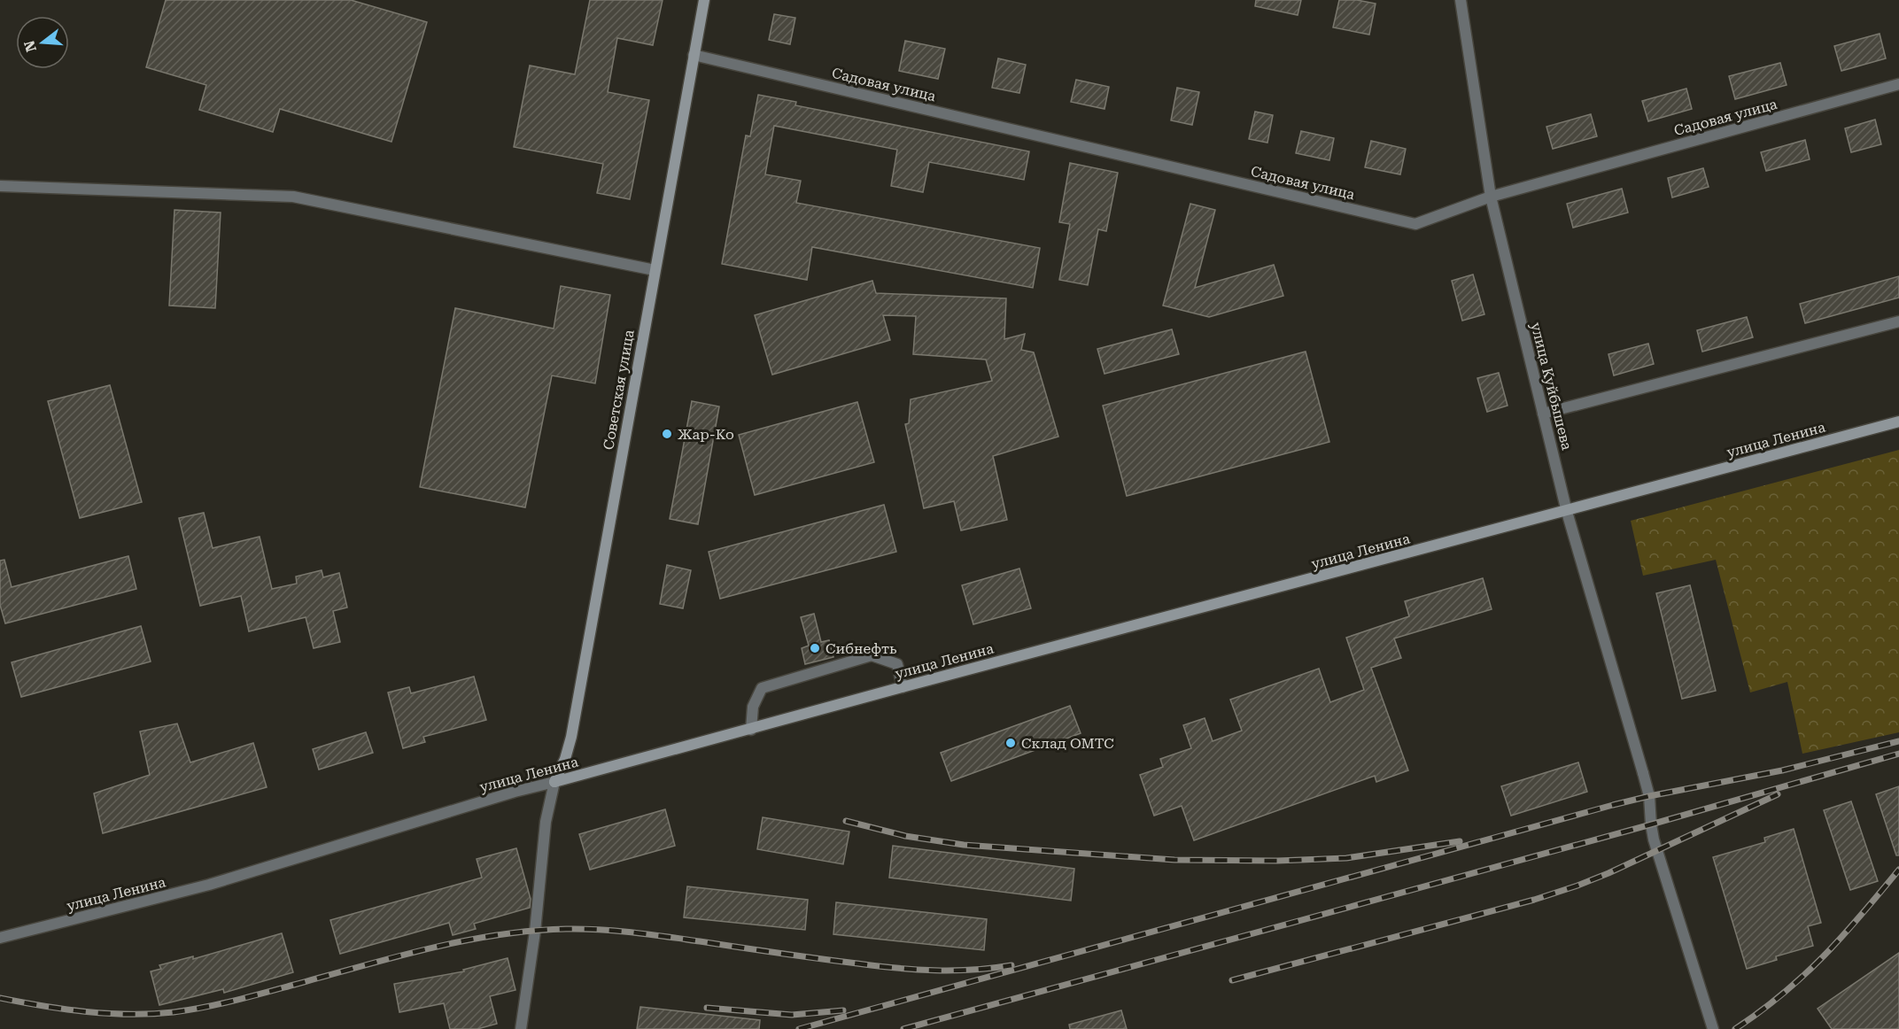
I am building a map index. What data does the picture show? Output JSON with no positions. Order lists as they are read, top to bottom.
{
  "streets": {
    "street": [
      "Садовая улица",
      "улица Куйбышева",
      "Советская улица",
      "улица Ленина"
    ]
  },
  "crossings": [
    ["Садовая улица", "улица Куйбышева"],
    ["Садовая улица", "Советская улица"],
    ["улица Куйбышева", "улица Ленина"],
    ["Советская улица", "улица Ленина"]
  ],
  "places": ["Жар-Ко", "Сибнефть", "Склад ОМТС"],
  "north": "left"
}
